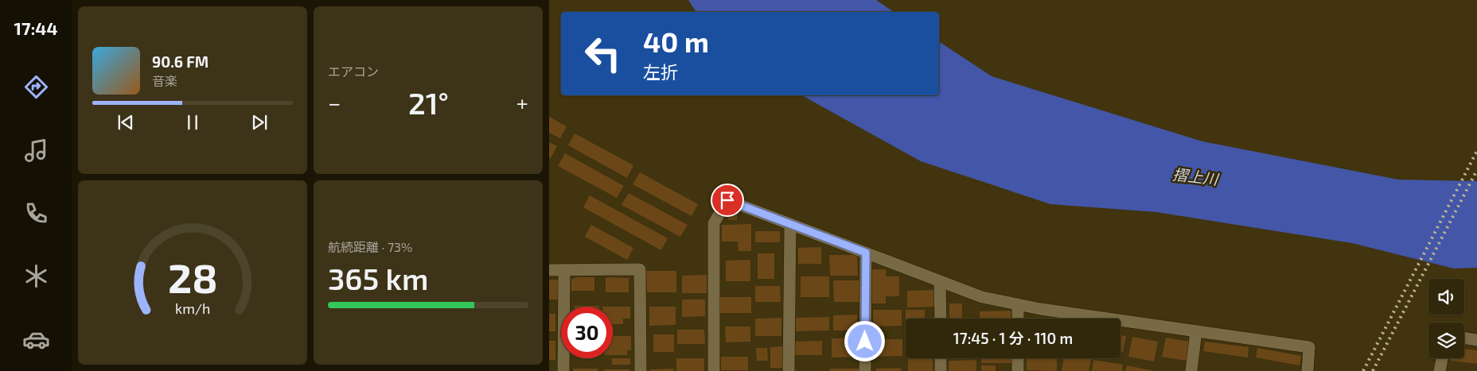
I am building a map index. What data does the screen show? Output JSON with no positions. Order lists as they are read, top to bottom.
{
  "water": ["摺上川"],
  "page": {
    "tabs": "17:44",
    "tile": [
      "エアコン",
      ["航続距離 · 73%", "365 km"]
    ],
    "turn": ["40 m", "左折"],
    "song": ["90.6 FM", "音楽"],
    "heat": ["−", "21°", "+"],
    "limit": "30",
    "trip": "17:45 · 1 分 · 110 m",
    "gauge": ["28", "km/h"]
  }
}
